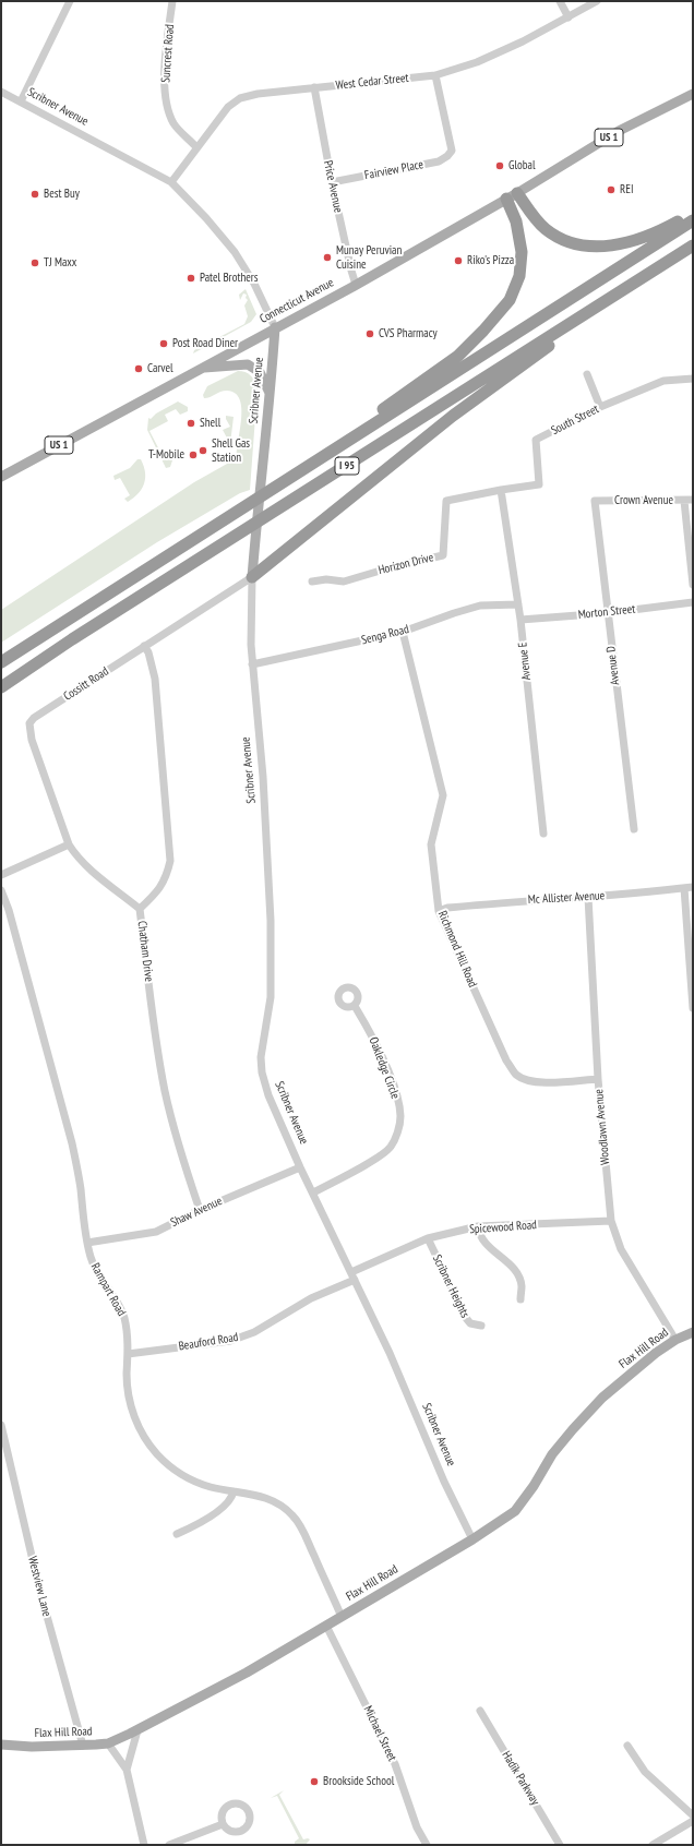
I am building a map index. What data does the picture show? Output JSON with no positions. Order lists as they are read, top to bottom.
{
  "streets": {
    "highway": ["I 95"],
    "main road": [
      "Scribner Avenue",
      "US 1",
      "Connecticut Avenue",
      "Flax Hill Road"
    ],
    "street": [
      "Suncrest Road",
      "West Cedar Street",
      "Fairview Place",
      "Price Avenue",
      "South Street",
      "Crown Avenue",
      "Horizon Drive",
      "Morton Street",
      "Senga Road",
      "Avenue E",
      "Avenue D",
      "Cossitt Road",
      "Mc Allister Avenue",
      "Richmond Hill Road",
      "Chatham Drive",
      "Oakledge Circle",
      "Woodlawn Avenue",
      "Shaw Avenue",
      "Spicewood Road",
      "Scribner Heights",
      "Rampart Road",
      "Beauford Road",
      "Westview Lane",
      "Michael Street",
      "Hadik Parkway"
    ]
  },
  "crossings": [
    ["Suncrest Road", "West Cedar Street"],
    ["West Cedar Street", "Scribner Avenue"],
    ["West Cedar Street", "Fairview Place"],
    ["West Cedar Street", "Price Avenue"],
    ["Scribner Avenue", "Connecticut Avenue"],
    ["Scribner Avenue", "Senga Road"],
    ["Scribner Avenue", "Cossitt Road"],
    ["Scribner Avenue", "Oakledge Circle"],
    ["Scribner Avenue", "Shaw Avenue"],
    ["Scribner Avenue", "Spicewood Road"],
    ["Scribner Avenue", "Beauford Road"],
    ["Scribner Avenue", "Flax Hill Road"],
    ["Fairview Place", "Price Avenue"],
    ["Price Avenue", "Connecticut Avenue"],
    ["South Street", "Horizon Drive"],
    ["South Street", "Avenue E"],
    ["Crown Avenue", "Avenue D"],
    ["Horizon Drive", "Avenue E"],
    ["Morton Street", "Avenue E"],
    ["Morton Street", "Avenue D"],
    ["Senga Road", "Avenue E"],
    ["Senga Road", "Richmond Hill Road"],
    ["Cossitt Road", "Chatham Drive"],
    ["Mc Allister Avenue", "Richmond Hill Road"],
    ["Mc Allister Avenue", "Woodlawn Avenue"],
    ["Richmond Hill Road", "Woodlawn Avenue"],
    ["Chatham Drive", "Shaw Avenue"],
    ["Woodlawn Avenue", "Spicewood Road"],
    ["Woodlawn Avenue", "Flax Hill Road"],
    ["Shaw Avenue", "Rampart Road"],
    ["Spicewood Road", "Scribner Heights"],
    ["Rampart Road", "Beauford Road"],
    ["Rampart Road", "Flax Hill Road"],
    ["Flax Hill Road", "Westview Lane"],
    ["Flax Hill Road", "Michael Street"]
  ],
  "places": [
    "Global",
    "REI",
    "Best Buy",
    "Munay Peruvian Cuisine",
    "Riko's Pizza",
    "TJ Maxx",
    "Patel Brothers",
    "CVS Pharmacy",
    "Post Road Diner",
    "Carvel",
    "Shell",
    "Shell Gas Station",
    "T-Mobile",
    "Brookside School"
  ]
}
